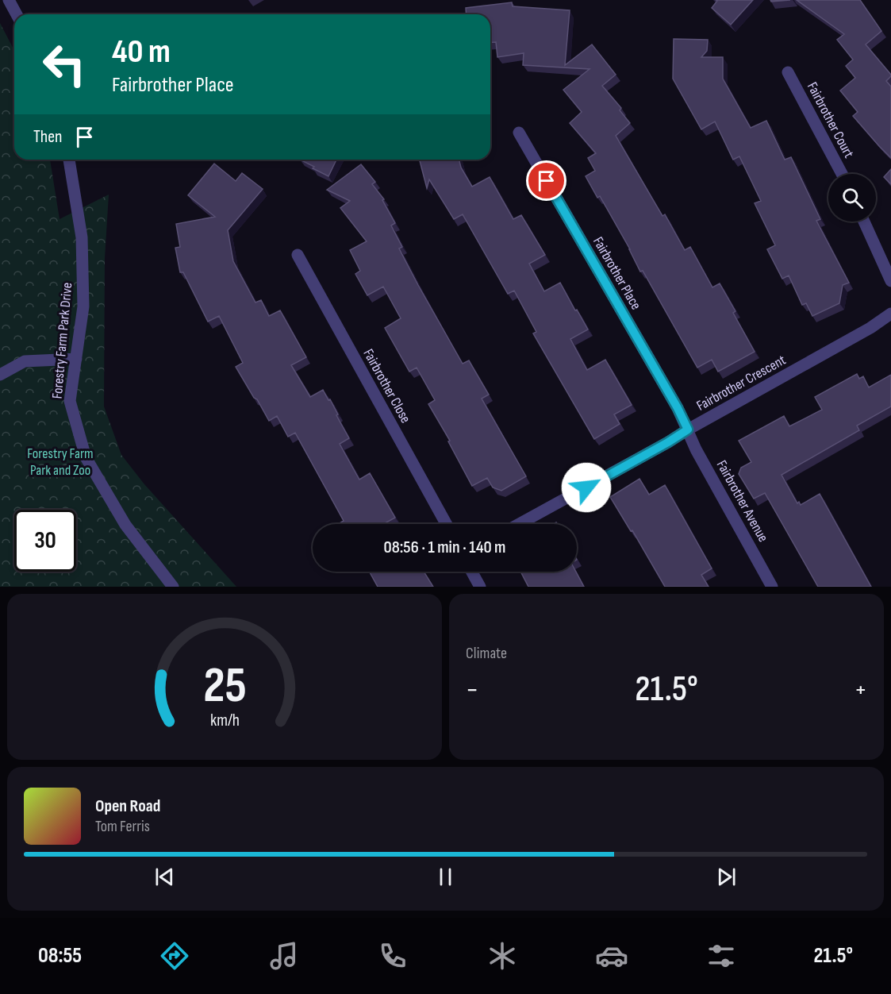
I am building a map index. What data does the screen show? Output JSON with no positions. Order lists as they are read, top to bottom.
{
  "streets": {
    "street": [
      "Fairbrother Court",
      "Fairbrother Place",
      "Forestry Farm Park Drive",
      "Fairbrother Crescent",
      "Fairbrother Close",
      "Fairbrother Avenue"
    ]
  },
  "crossings": [
    ["Fairbrother Place", "Fairbrother Crescent"],
    ["Fairbrother Place", "Fairbrother Avenue"],
    ["Fairbrother Crescent", "Fairbrother Avenue"]
  ],
  "parks": ["Forestry Farm Park and Zoo"],
  "page": {
    "turn": ["40 m", "Fairbrother Place"],
    "then": "Then",
    "limit": "30",
    "trip": "08:56 · 1 min · 140 m",
    "tile": "Climate",
    "heat": ["−", "21.5°", "+"],
    "song": ["Open Road", "Tom Ferris"],
    "tabs": ["08:55", "21.5°"],
    "gauge": ["25", "km/h"]
  }
}
